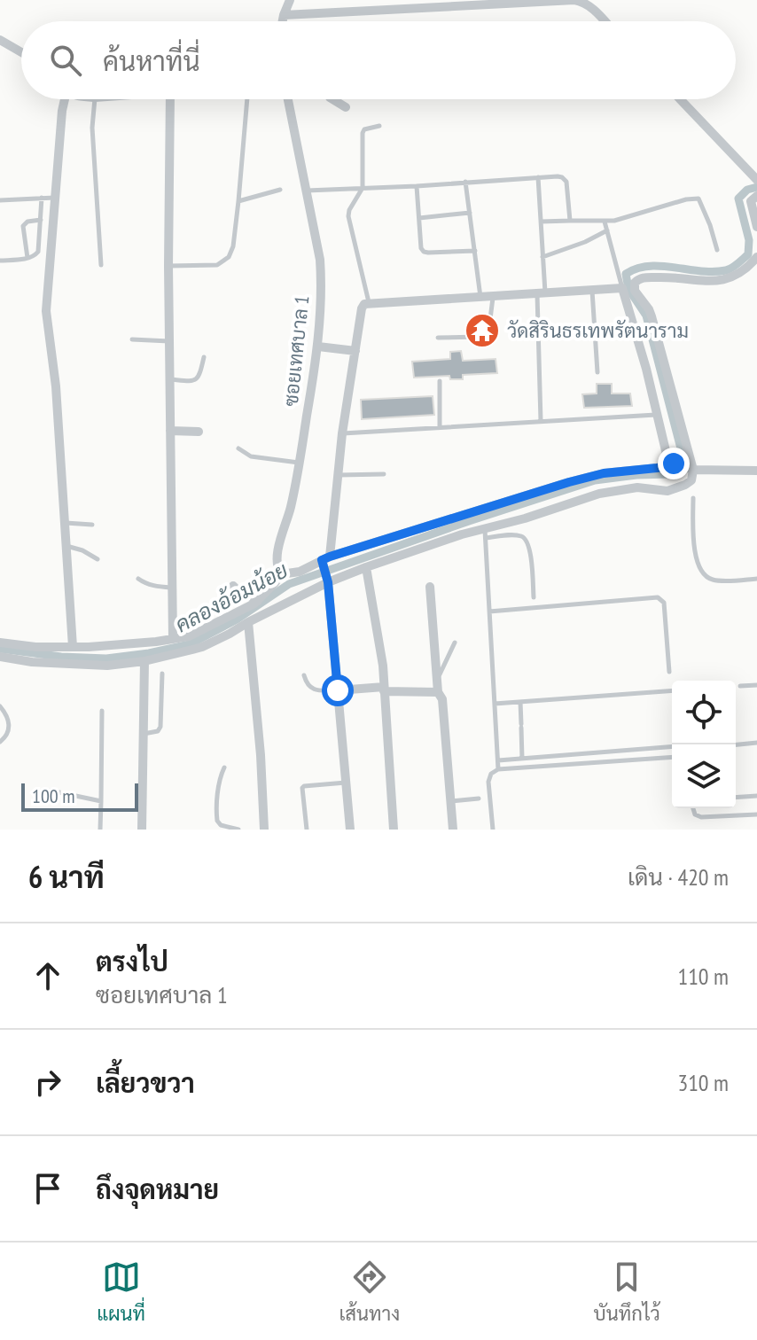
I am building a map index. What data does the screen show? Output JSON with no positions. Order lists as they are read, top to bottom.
{
  "streets": {
    "street": ["ซอยเทศบาล 1"]
  },
  "water": ["คลองอ้อมน้อย"],
  "places": {
    "temple": ["วัดสิรินธรเทพรัตนาราม"]
  },
  "scale_bar": "100 m",
  "page": {
    "search": "ค้นหาที่นี่",
    "scale": "100 m",
    "heading": ["6 นาที", "เดิน · 420 m"],
    "list": [
      ["ตรงไป", "ซอยเทศบาล 1", "110 m"],
      ["เลี้ยวขวา", "310 m"],
      "ถึงจุดหมาย"
    ],
    "nav": ["แผนที่", "เส้นทาง", "บันทึกไว้"]
  }
}
